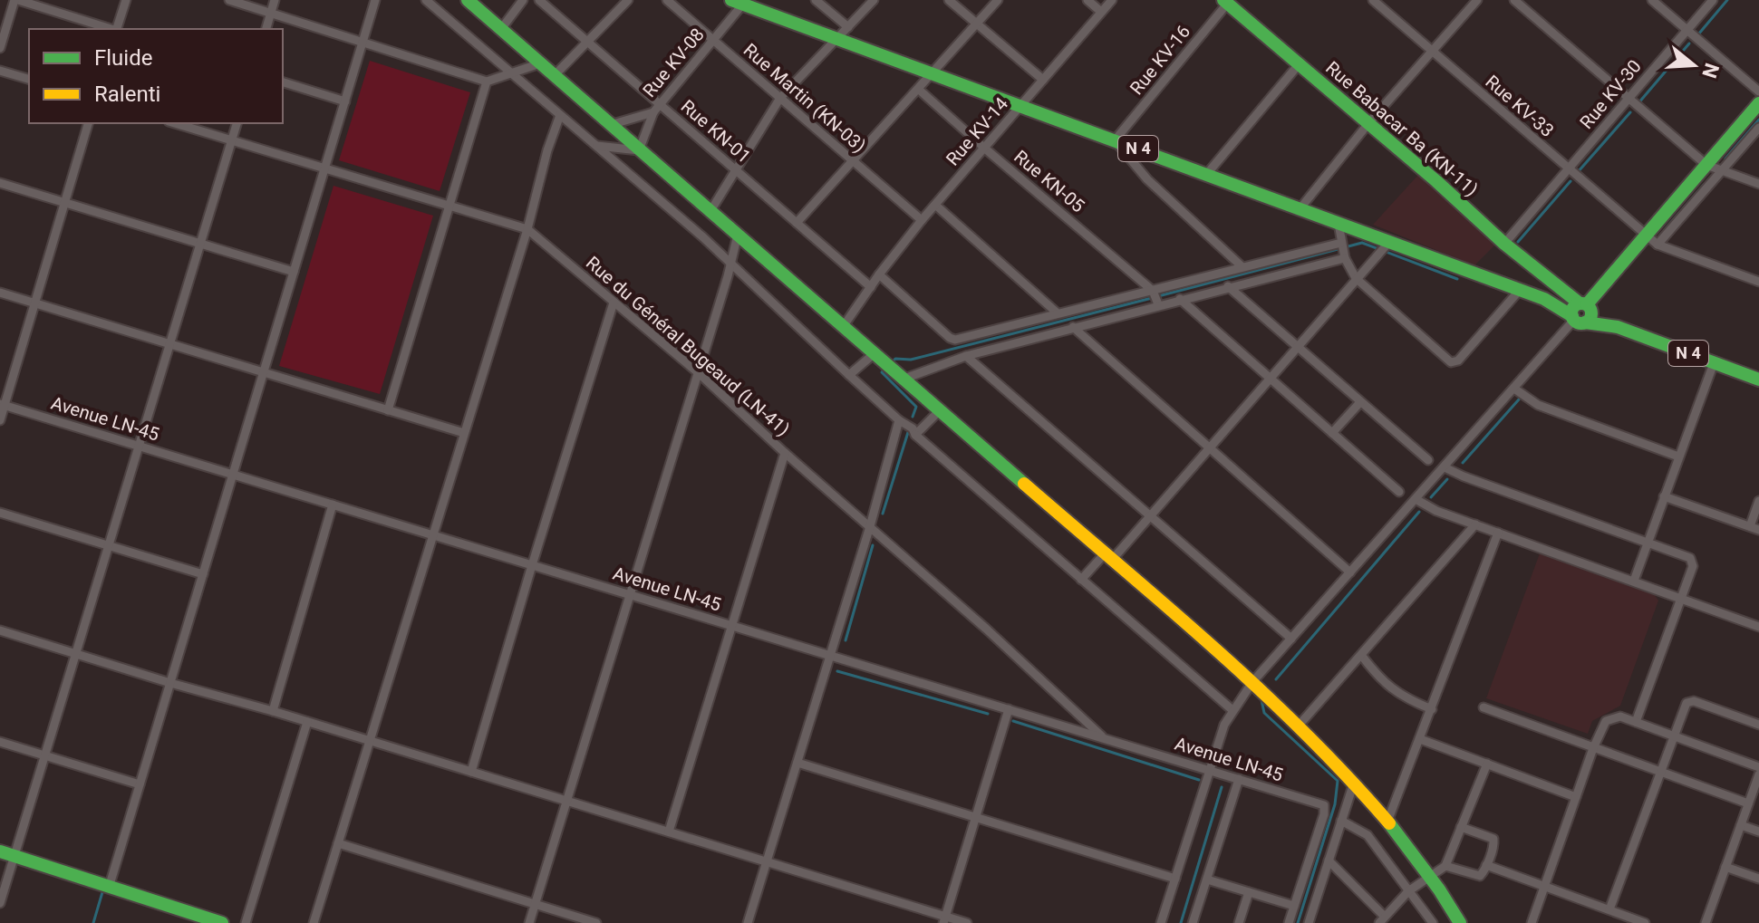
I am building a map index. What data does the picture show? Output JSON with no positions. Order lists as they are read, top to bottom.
{
  "streets": {
    "street": [
      "Rue KV-16",
      "Rue KV-08",
      "Rue KV-30",
      "Rue Martin (KN-03)",
      "Rue KV-33",
      "Rue Babacar Ba (KN-11)",
      "Rue KN-01",
      "Rue KV-14",
      "N 4",
      "Rue KN-05",
      "Rue du Général Bugeaud (LN-41)",
      "Avenue LN-45"
    ]
  },
  "crossings": [
    ["Rue KV-16", "Rue Babacar Ba (KN-11)"],
    ["Rue KV-16", "N 4"],
    ["Rue KV-08", "Rue Martin (KN-03)"],
    ["Rue KV-08", "Rue KN-01"],
    ["Rue KV-08", "N 4"],
    ["Rue KV-30", "Rue KV-33"],
    ["Rue KV-30", "Rue Babacar Ba (KN-11)"],
    ["Rue Martin (KN-03)", "Rue KV-14"],
    ["Rue Babacar Ba (KN-11)", "N 4"],
    ["Rue KN-01", "Rue KV-14"],
    ["Rue KV-14", "N 4"],
    ["Rue KV-14", "Rue KN-05"],
    ["Rue du Général Bugeaud (LN-41)", "Avenue LN-45"]
  ],
  "legend": ["Fluide", "Ralenti"],
  "north": "right"
}
